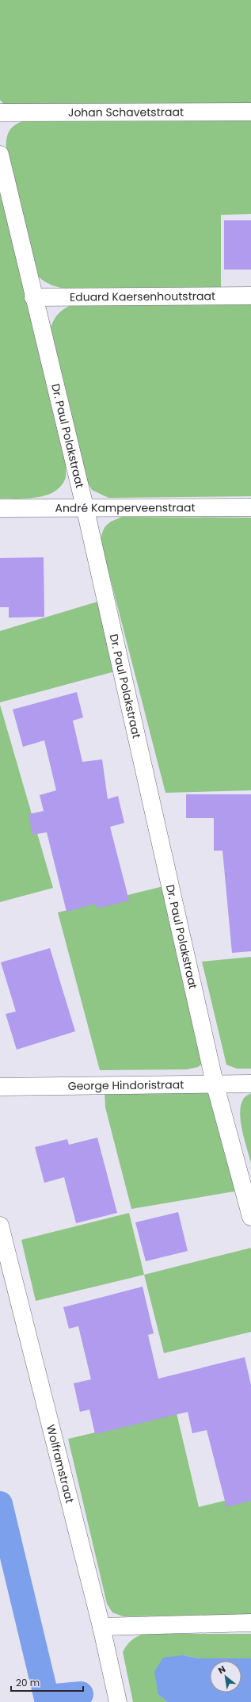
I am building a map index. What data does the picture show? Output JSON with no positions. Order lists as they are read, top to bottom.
{
  "streets": {
    "street": [
      "Johan Schavetstraat",
      "Eduard Kaersenhoutstraat",
      "Dr. Paul Polakstraat",
      "André Kamperveenstraat",
      "George Hindoristraat",
      "Wolframstraat"
    ]
  },
  "crossings": [
    ["Eduard Kaersenhoutstraat", "Dr. Paul Polakstraat"],
    ["Dr. Paul Polakstraat", "André Kamperveenstraat"],
    ["Dr. Paul Polakstraat", "George Hindoristraat"]
  ],
  "scale_bar": "20 m",
  "north": "top left"
}
